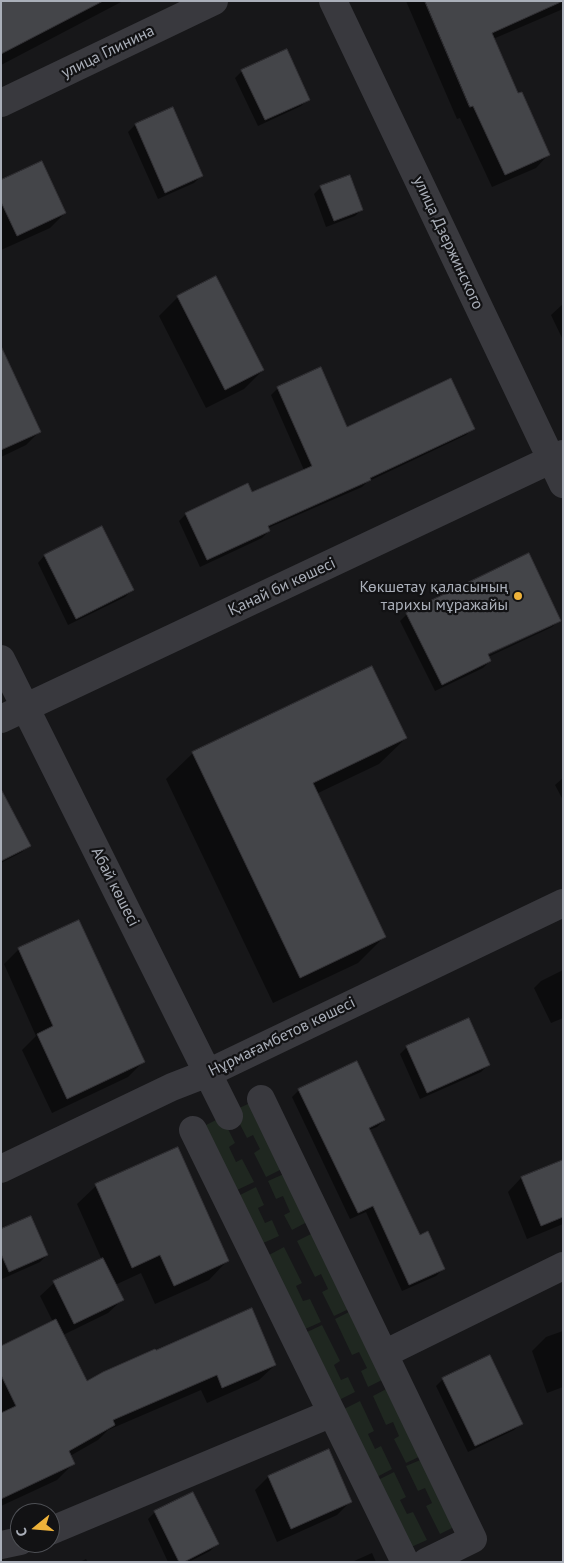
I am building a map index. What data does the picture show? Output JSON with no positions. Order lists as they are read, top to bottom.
{
  "streets": {
    "street": [
      "улица Глинина",
      "улица Дзержинского",
      "Қанай би көшесі",
      "Абай көшесі",
      "Нұрмағамбетов көшесі"
    ]
  },
  "crossings": [
    ["улица Дзержинского", "Қанай би көшесі"],
    ["Қанай би көшесі", "Абай көшесі"],
    ["Абай көшесі", "Нұрмағамбетов көшесі"]
  ],
  "places": ["Көкшетау қаласының тарихы мұражайы"],
  "north": "left"
}
